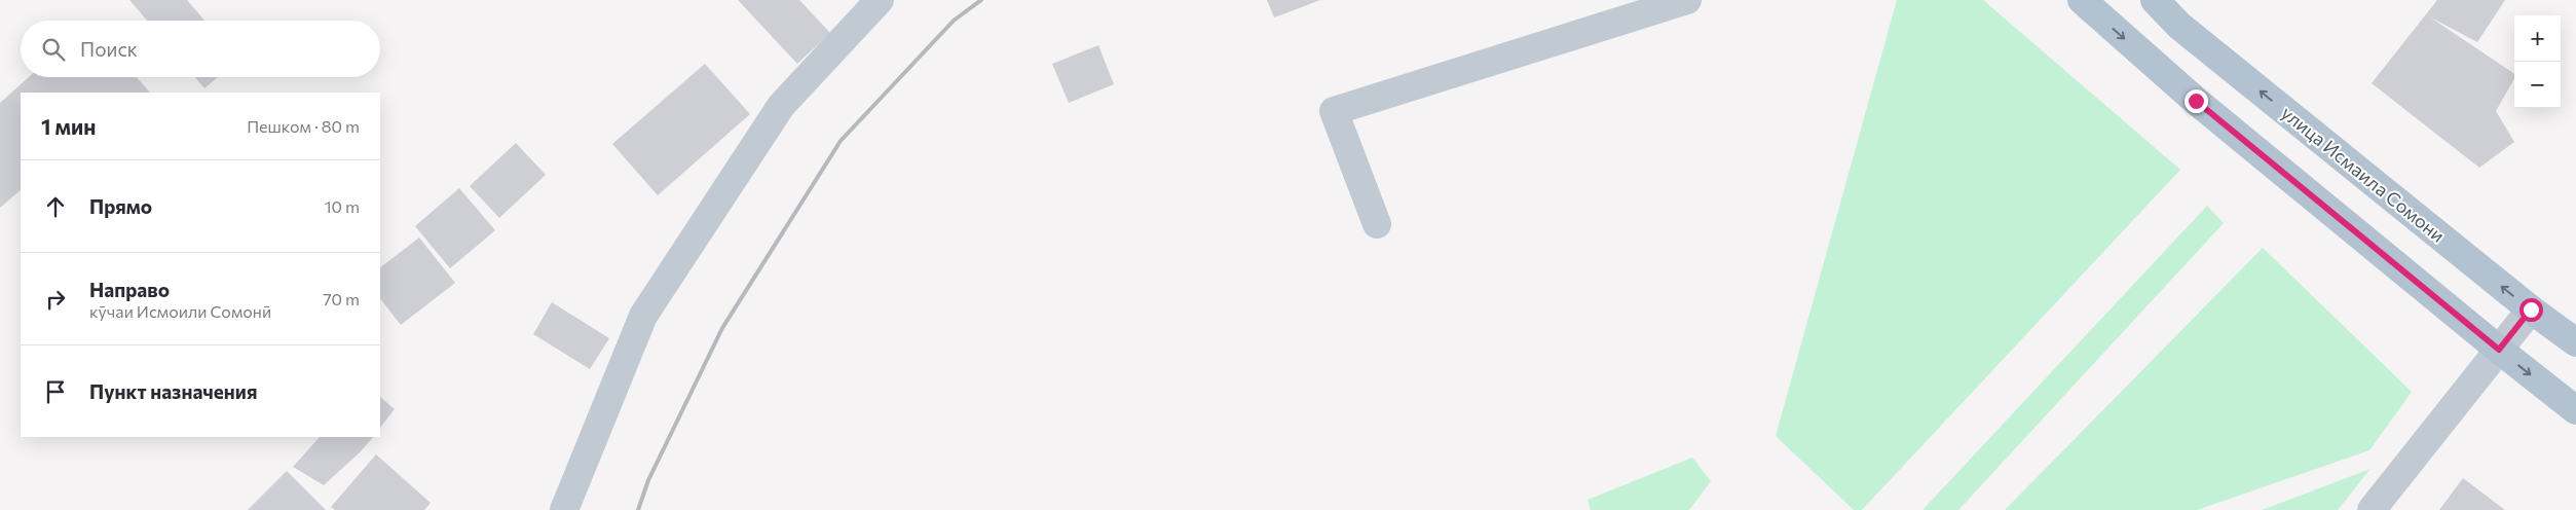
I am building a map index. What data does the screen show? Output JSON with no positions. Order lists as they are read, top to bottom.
{
  "streets": {
    "main road": ["улица Исмаила Сомони"]
  },
  "page": {
    "map_buttons": ["+", "−"],
    "search": "Поиск",
    "heading": ["1 мин", "Пешком · 80 m"],
    "list": [
      ["Прямо", "10 m"],
      ["Направо", "кӯчаи Исмоили Сомонӣ", "70 m"],
      "Пункт назначения"
    ]
  }
}
